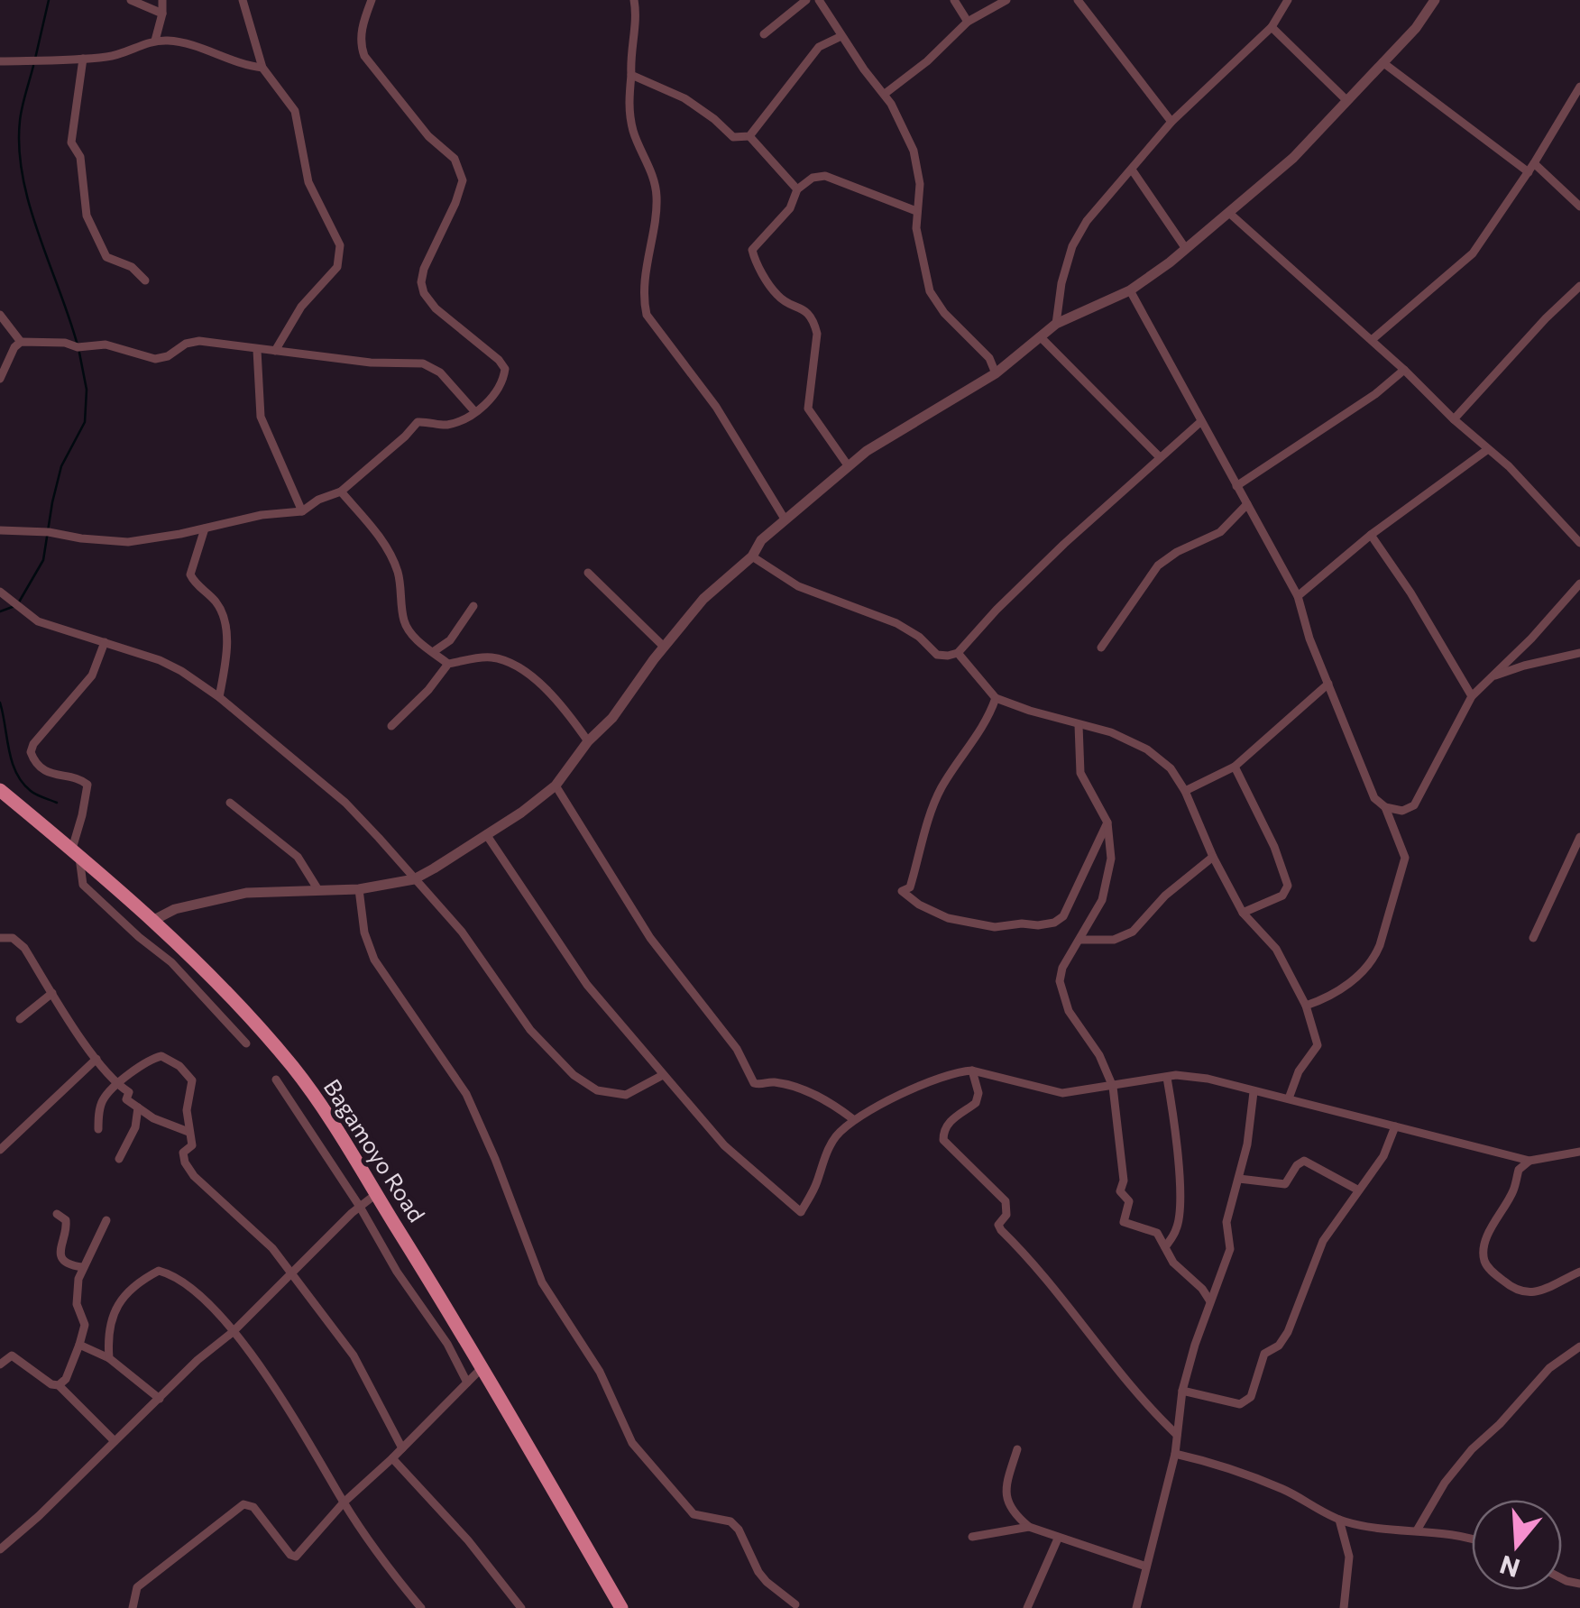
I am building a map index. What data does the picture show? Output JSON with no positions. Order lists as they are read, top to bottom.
{
  "streets": {
    "highway": ["Bagamoyo Road"]
  },
  "north": "bottom"
}
